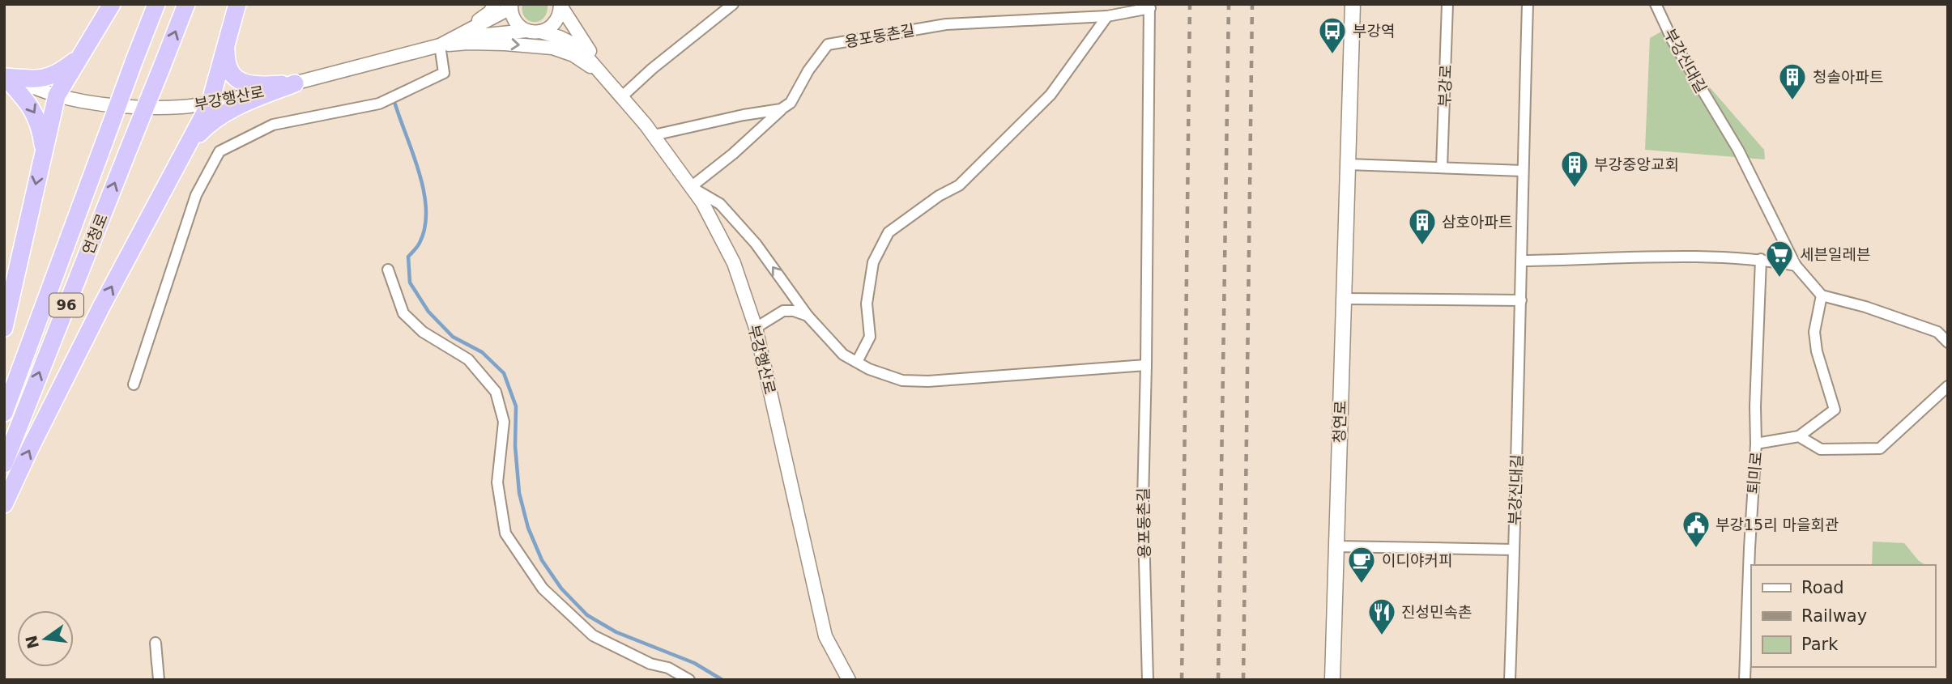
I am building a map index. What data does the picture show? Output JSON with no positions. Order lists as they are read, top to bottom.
{
  "streets": {
    "highway": ["연청로", "96"],
    "main road": ["청연로"],
    "street": [
      "용포동촌길",
      "부강신대길",
      "부강로",
      "부강행산로",
      "퇴미로"
    ]
  },
  "crossings": [
    ["용포동촌길", "부강행산로"]
  ],
  "places": {
    "bus stop": ["부강역"],
    "building": ["청솔아파트", "부강중앙교회", "삼호아파트"],
    "supermarket": ["세븐일레븐"],
    "public building": ["부강15리 마을회관"],
    "cafe": ["이디야커피"],
    "restaurant": ["진성민속촌"]
  },
  "legend": ["Road", "Railway", "Park"],
  "north": "left"
}
